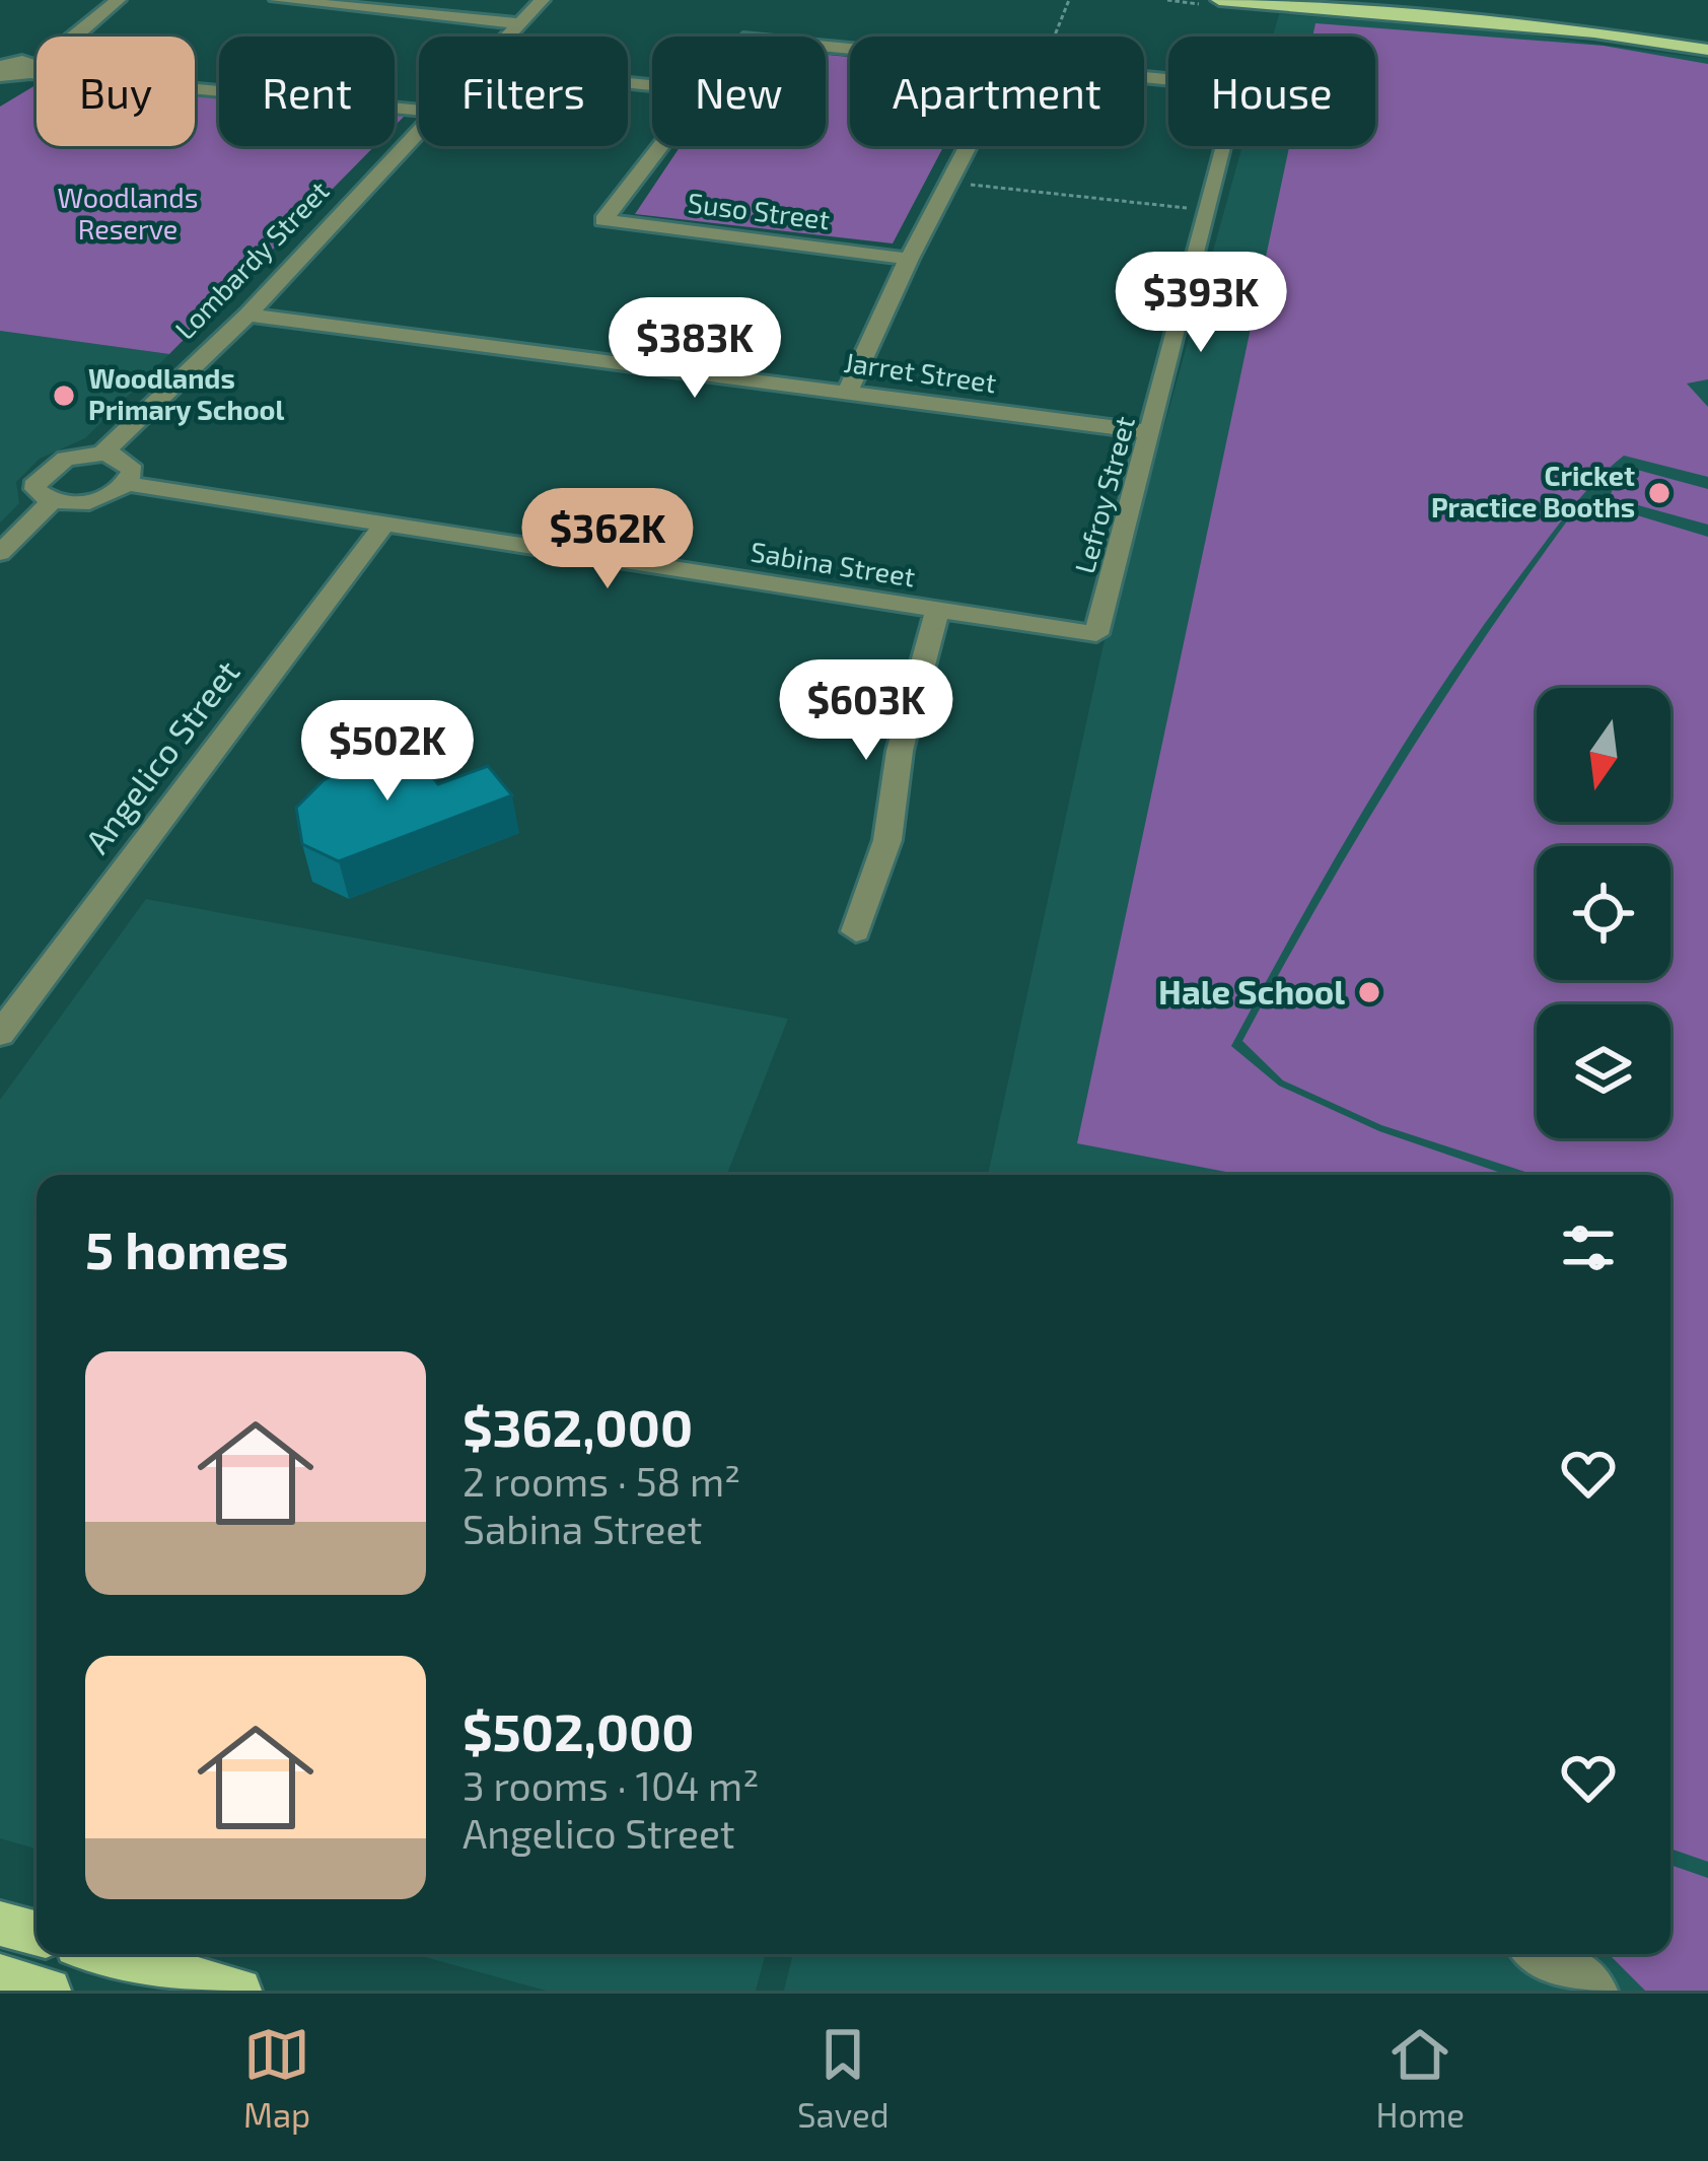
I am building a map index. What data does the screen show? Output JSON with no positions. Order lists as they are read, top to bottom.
{
  "streets": {
    "street": [
      "Suso Street",
      "Lombardy Street",
      "Jarret Street",
      "Lefroy Street",
      "Sabina Street",
      "Angelico Street"
    ]
  },
  "crossings": [
    ["Lombardy Street", "Jarret Street"],
    ["Jarret Street", "Lefroy Street"],
    ["Lefroy Street", "Sabina Street"],
    ["Sabina Street", "Angelico Street"]
  ],
  "parks": ["Woodlands Reserve"],
  "places": ["Woodlands Primary School", "Cricket Practice Booths", "Hale School"],
  "north": "bottom",
  "page": {
    "chip": [
      "Buy",
      "Rent",
      "Filters",
      "New",
      "Apartment",
      "House"
    ],
    "price": [
      "$393K",
      "$383K",
      "$362K",
      "$603K",
      "$502K"
    ],
    "heading": "5 homes",
    "list": [
      {
        "name": "$362,000",
        "note": "2 rooms · 58 m² · Sabina Street"
      },
      {
        "name": "$502,000",
        "note": "3 rooms · 104 m² · Angelico Street"
      }
    ],
    "tabs": ["Map", "Saved", "Home"]
  }
}
